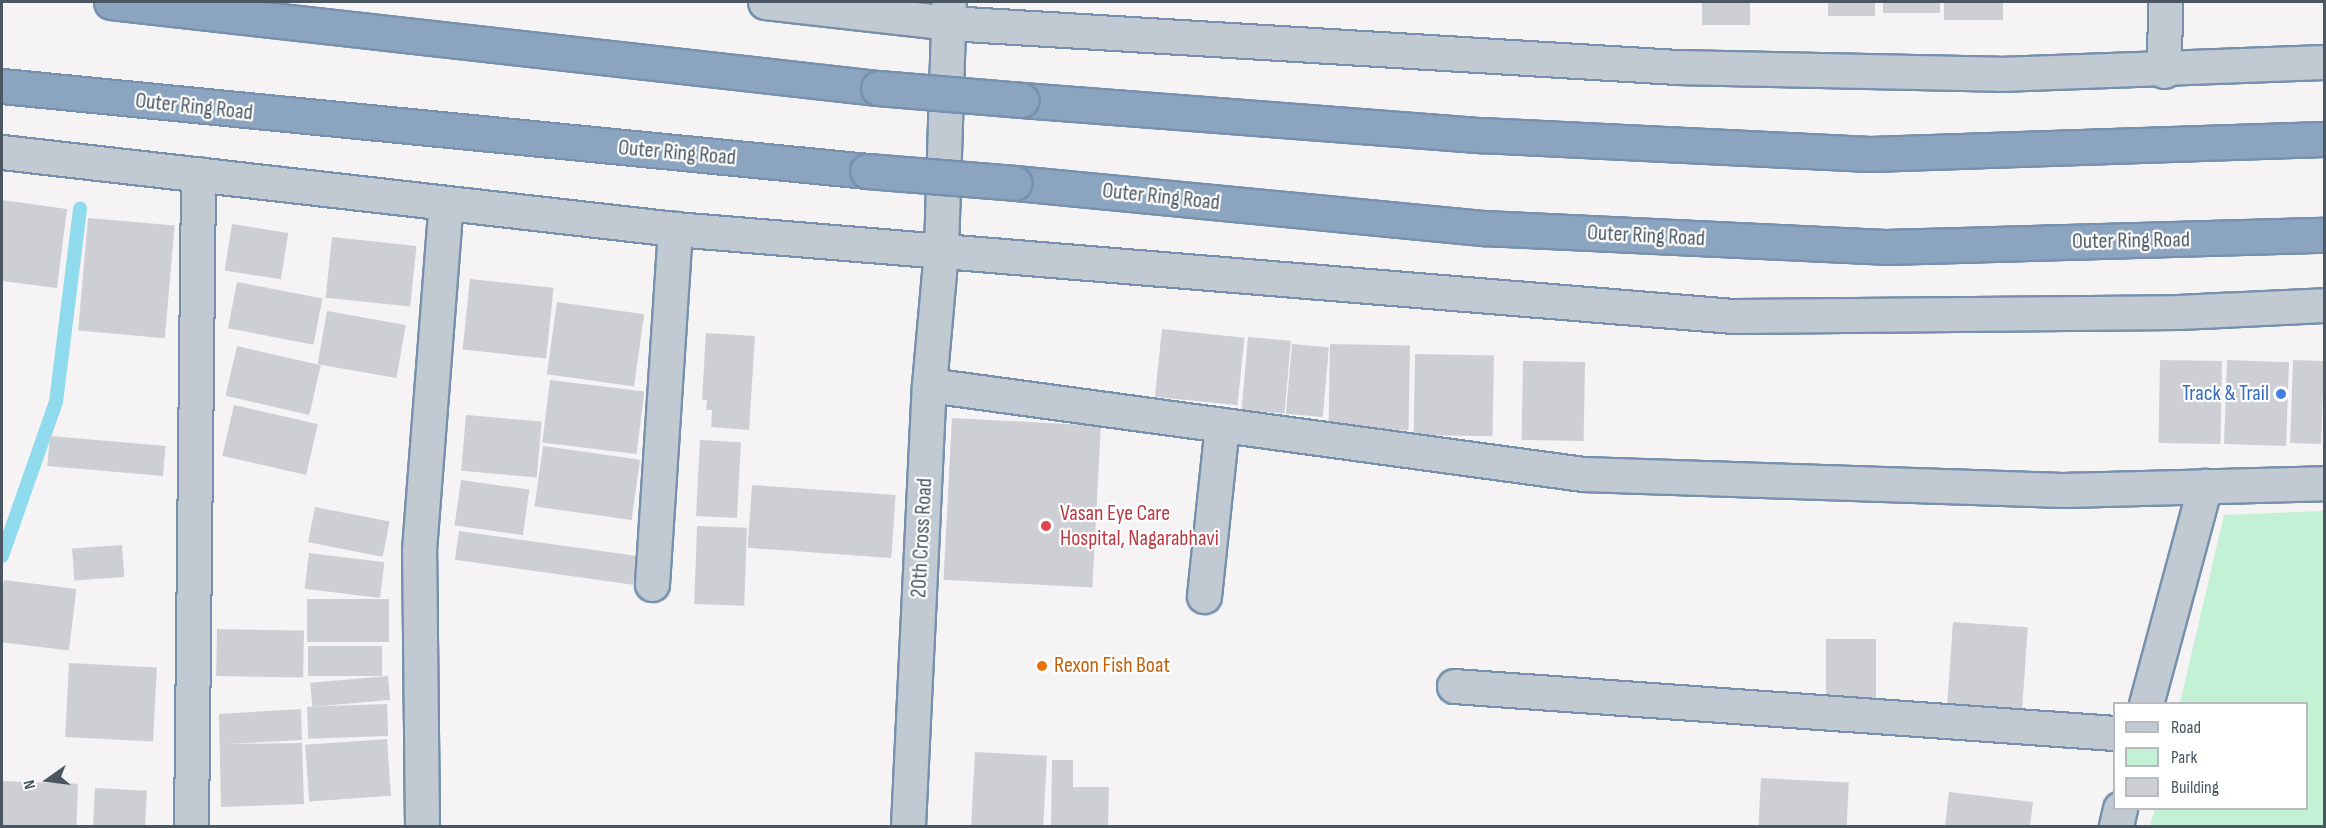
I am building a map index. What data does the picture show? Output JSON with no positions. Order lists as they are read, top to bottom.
{
  "streets": {
    "highway": ["Outer Ring Road"],
    "street": ["20th Cross Road"]
  },
  "places": ["Track & Trail", "Vasan Eye Care Hospital, Nagarabhavi", "Rexon Fish Boat"],
  "legend": ["Road", "Park", "Building"],
  "north": "left"
}
